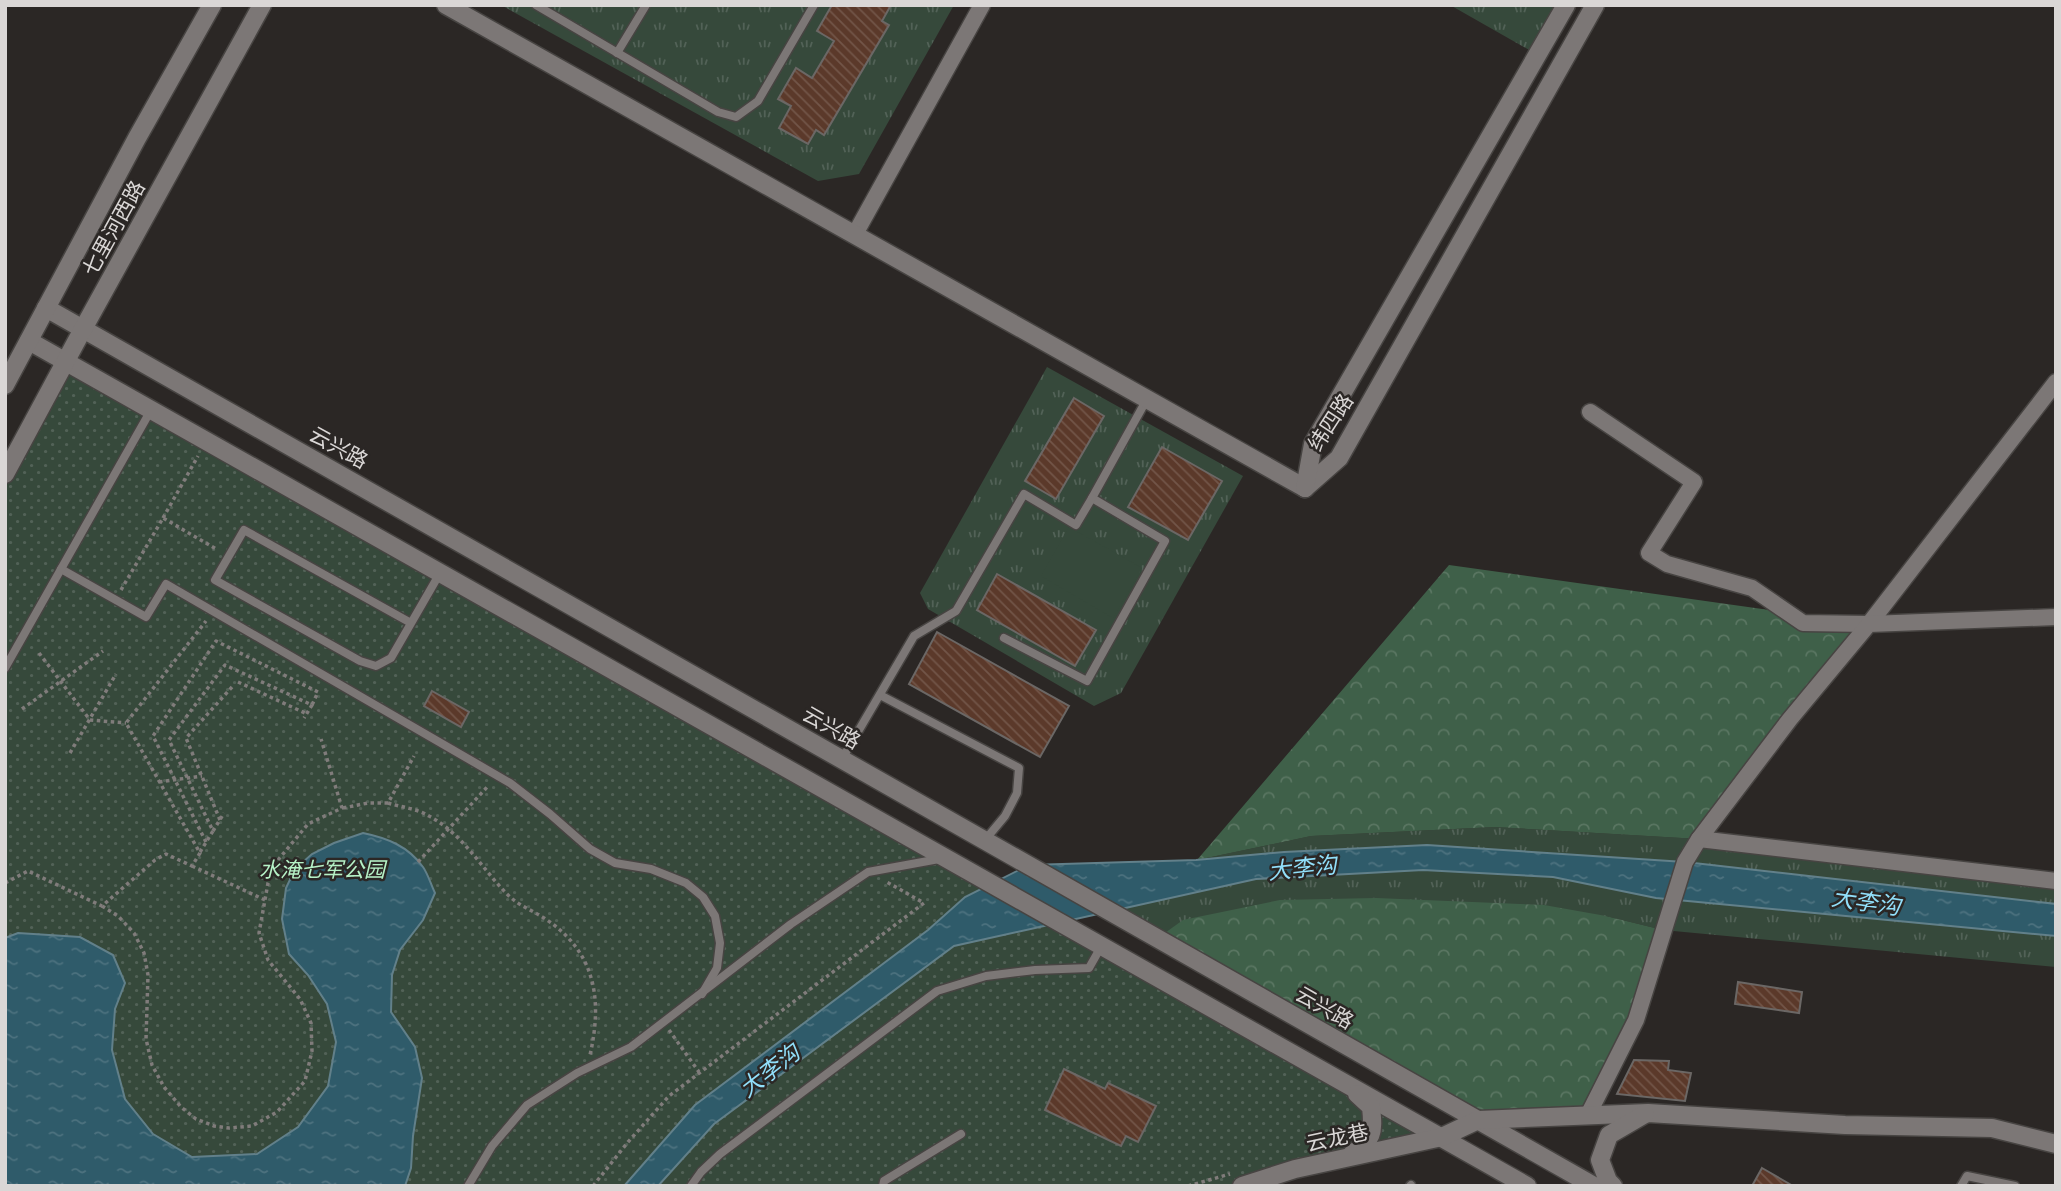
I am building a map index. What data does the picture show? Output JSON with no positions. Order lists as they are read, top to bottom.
{
  "streets": {
    "street": [
      "七里河西路",
      "纬四路",
      "云兴路",
      "云龙巷"
    ]
  },
  "crossings": [
    ["七里河西路", "云兴路"],
    ["云兴路", "云龙巷"]
  ],
  "water": ["大李沟"],
  "parks": ["水淹七军公园"]
}
